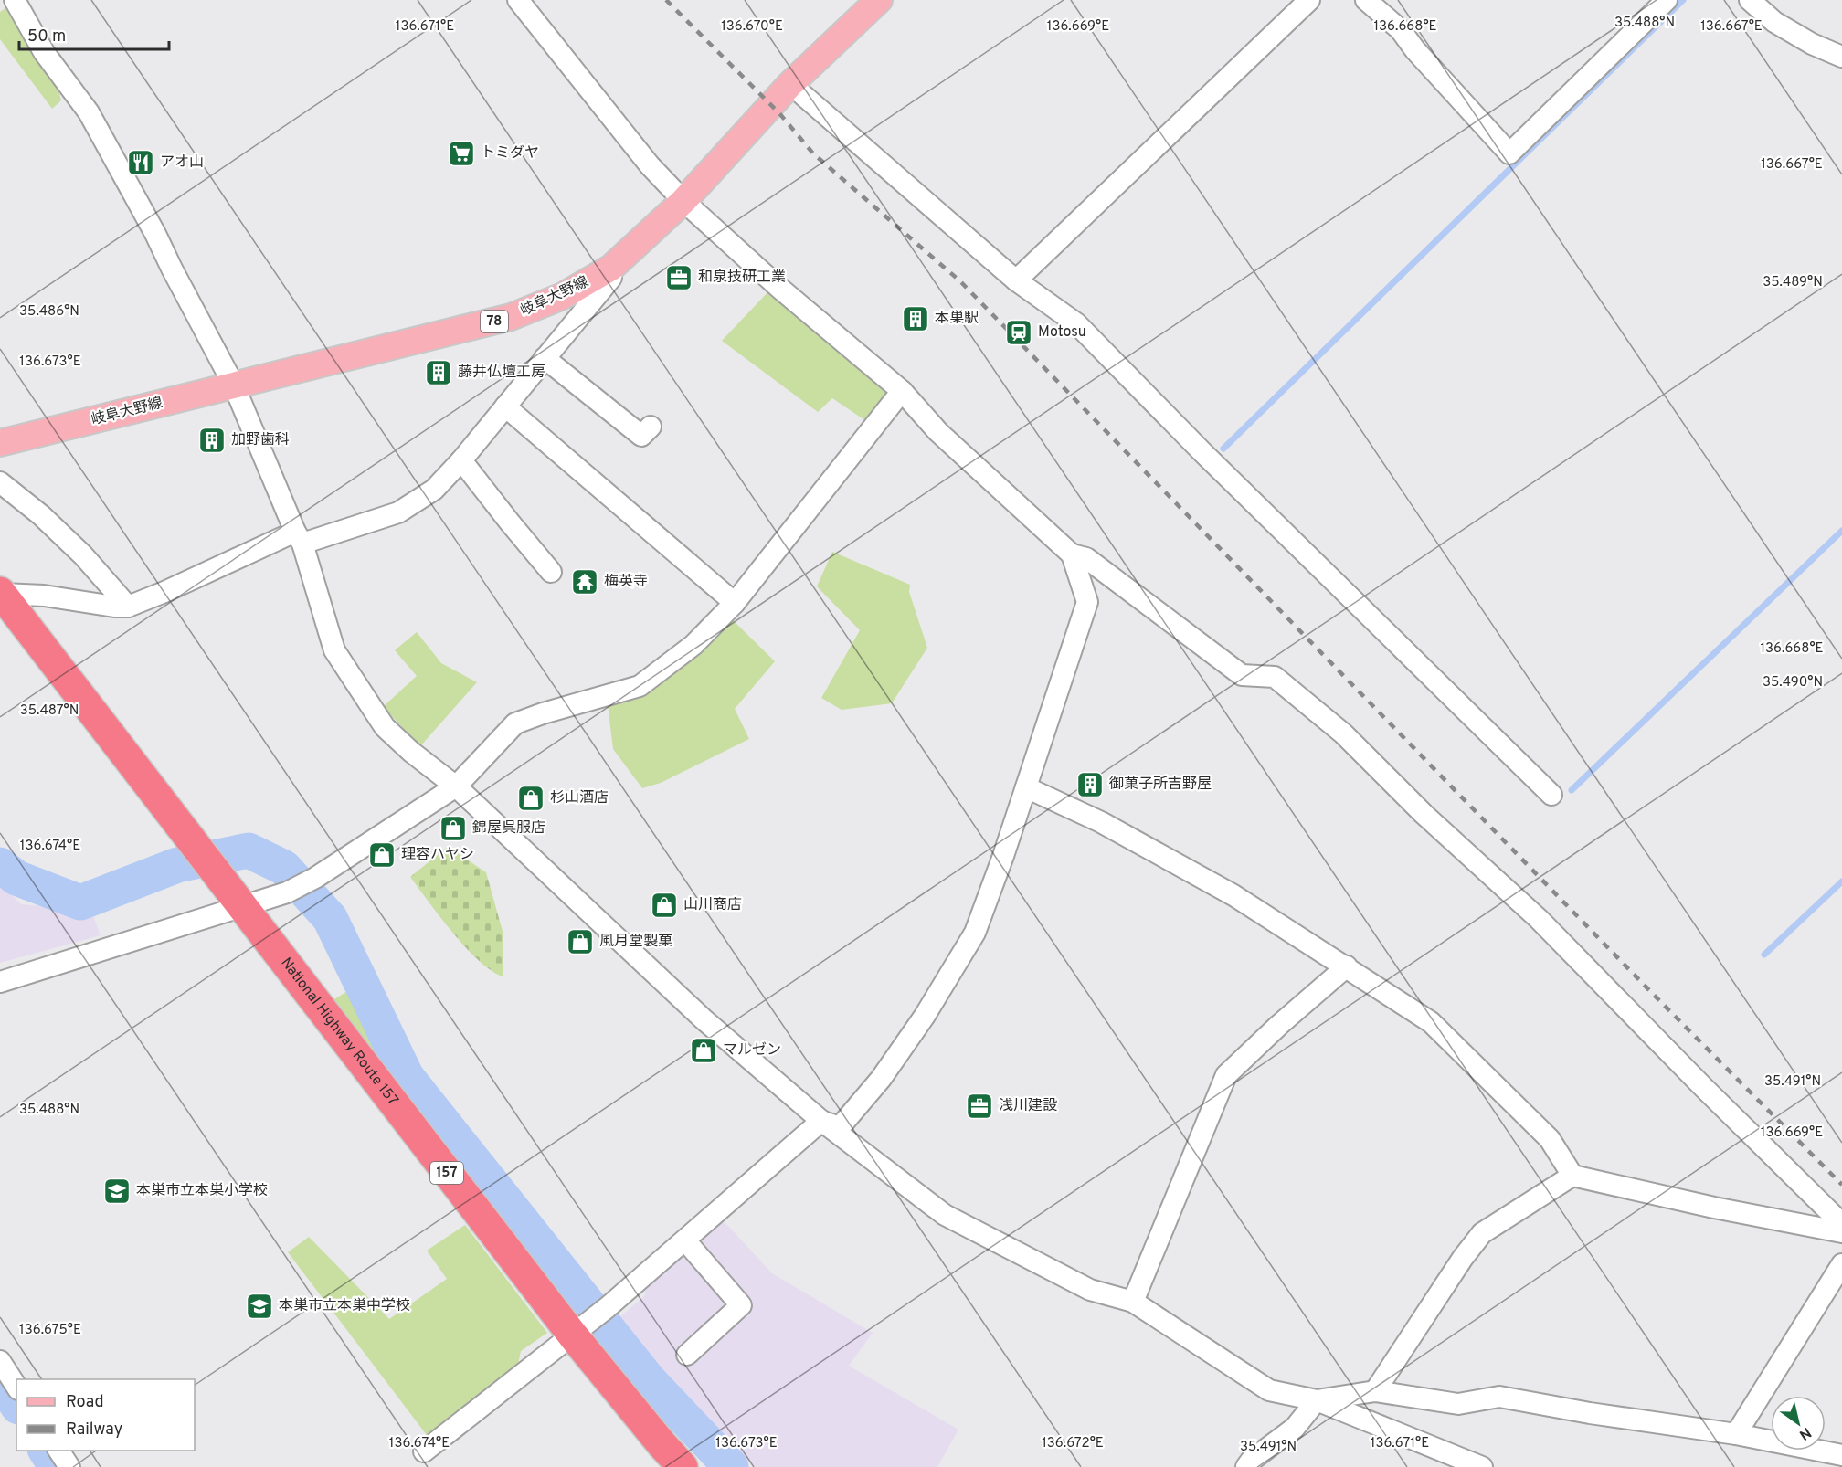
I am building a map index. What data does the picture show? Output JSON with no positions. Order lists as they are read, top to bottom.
{
  "streets": {
    "highway": ["National Highway Route 157", "157"],
    "main road": ["岐阜大野線", "78"]
  },
  "places": {
    "supermarket": ["トミダヤ"],
    "restaurant": ["アオ山"],
    "office": ["和泉技研工業", "浅川建設"],
    "building": [
      "本巣駅",
      "藤井仏壇工房",
      "加野歯科",
      "御菓子所吉野屋"
    ],
    "station": ["Motosu"],
    "temple": ["梅英寺"],
    "shop": [
      "杉山酒店",
      "錦屋呉服店",
      "理容ハヤシ",
      "山川商店",
      "風月堂製菓",
      "マルゼン"
    ],
    "school or university": ["本巣市立本巣小学校", "本巣市立本巣中学校"]
  },
  "legend": ["Road", "Railway"],
  "scale_bar": "50 m",
  "north": "bottom right",
  "coordinates": [
    "35.488°N",
    "136.667°E",
    "136.671°E",
    "136.670°E",
    "136.669°E",
    "136.668°E",
    "35.489°N",
    "35.486°N",
    "136.673°E",
    "35.490°N",
    "35.487°N",
    "136.674°E",
    "35.491°N",
    "136.675°E",
    "136.672°E"
  ]
}
